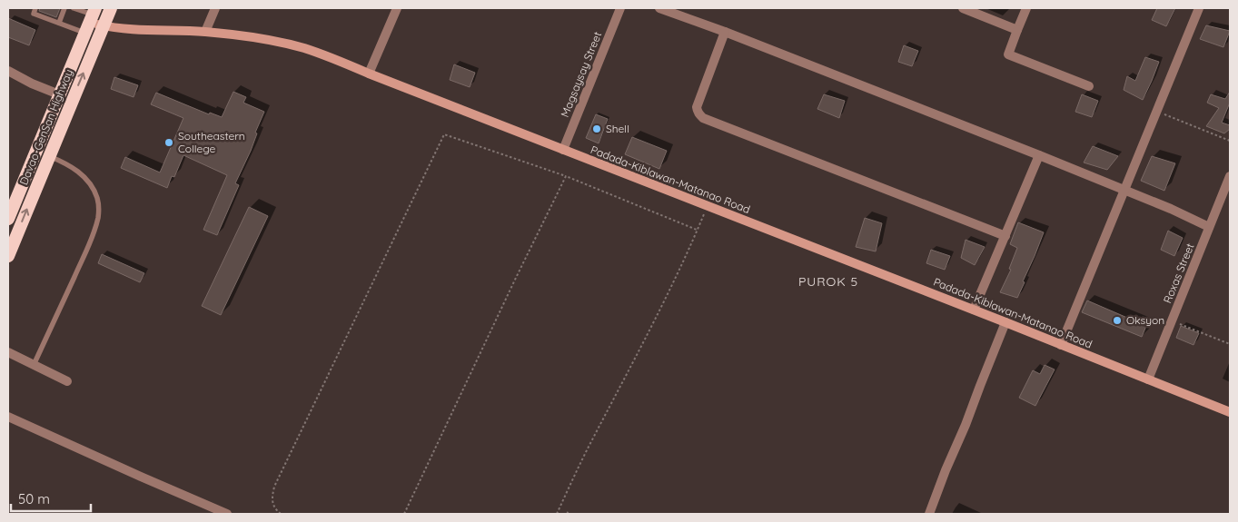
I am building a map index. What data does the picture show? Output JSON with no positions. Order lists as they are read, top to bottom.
{
  "streets": {
    "highway": ["Davao-GenSan Highway"],
    "main road": ["Padada-Kiblawan-Matanao Road"],
    "street": ["Magsaysay Street", "Roxas Street"]
  },
  "crossings": [
    ["Magsaysay Street", "Padada-Kiblawan-Matanao Road"],
    ["Davao-GenSan Highway", "Padada-Kiblawan-Matanao Road"],
    ["Padada-Kiblawan-Matanao Road", "Roxas Street"]
  ],
  "districts": ["PUROK 5"],
  "places": ["Shell", "Southeastern College", "Oksyon"],
  "scale_bar": "50 m"
}
